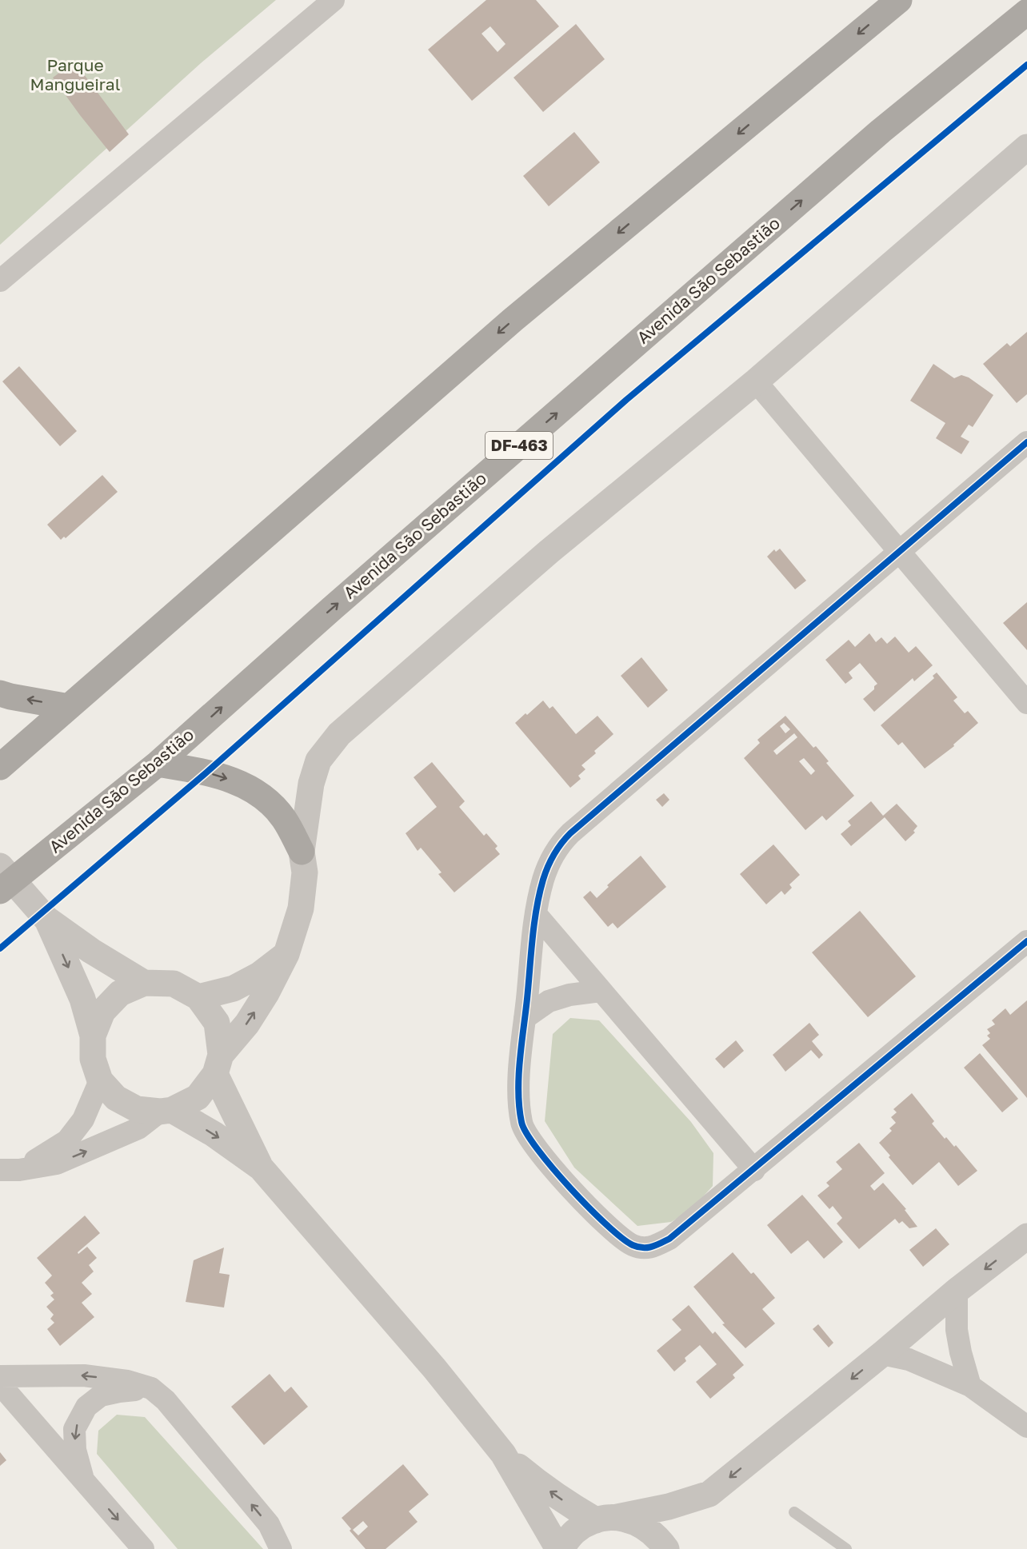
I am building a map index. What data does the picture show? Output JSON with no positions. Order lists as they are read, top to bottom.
{
  "streets": {
    "main road": ["Avenida São Sebastião", "DF-463"]
  },
  "parks": ["Parque Mangueiral"]
}
